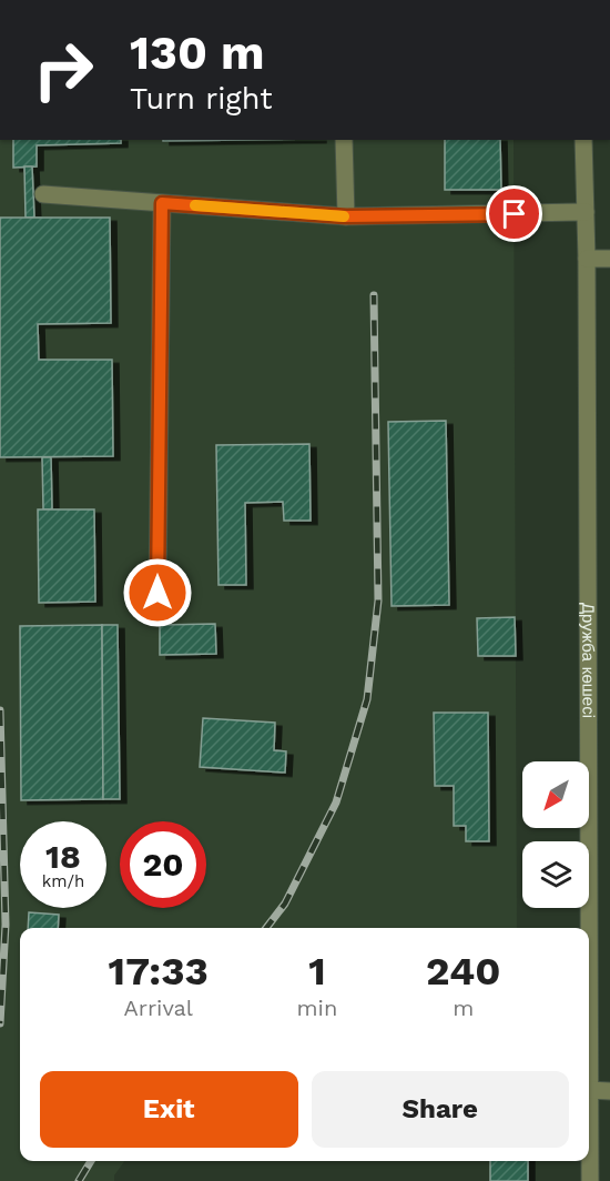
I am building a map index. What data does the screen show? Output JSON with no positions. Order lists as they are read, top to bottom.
{
  "streets": {
    "street": ["Дружба көшесі"]
  },
  "north": "bottom left",
  "page": {
    "turn": ["130 m", "Turn right"],
    "speed": "18 km/h",
    "limit": "20",
    "eta": [
      "17:33",
      "Arrival",
      "1",
      "min",
      "240",
      "m"
    ],
    "buttons": ["Exit", "Share"]
  }
}
